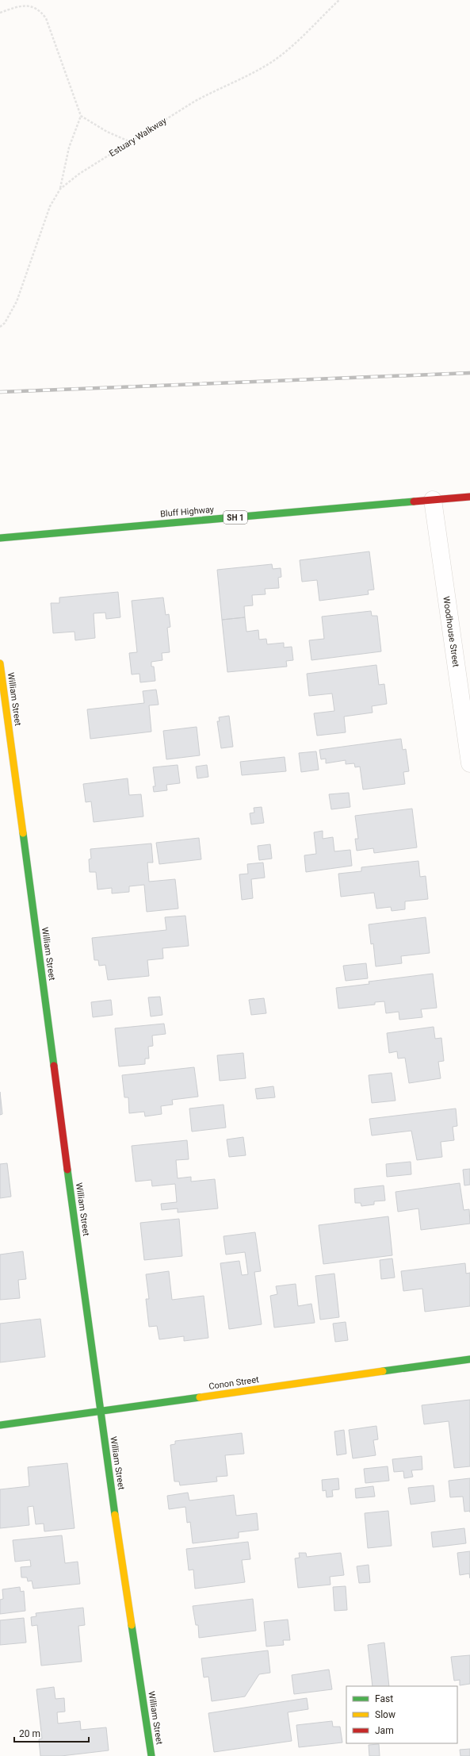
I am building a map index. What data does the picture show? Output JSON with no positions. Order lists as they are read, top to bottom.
{
  "streets": {
    "main road": [
      "Bluff Highway",
      "SH 1",
      "William Street",
      "Conon Street"
    ],
    "street": ["Woodhouse Street"],
    "path": ["Estuary Walkway"]
  },
  "crossings": [
    ["Bluff Highway", "Woodhouse Street"],
    ["William Street", "Conon Street"]
  ],
  "legend": ["Fast", "Slow", "Jam"],
  "scale_bar": "20 m"
}
